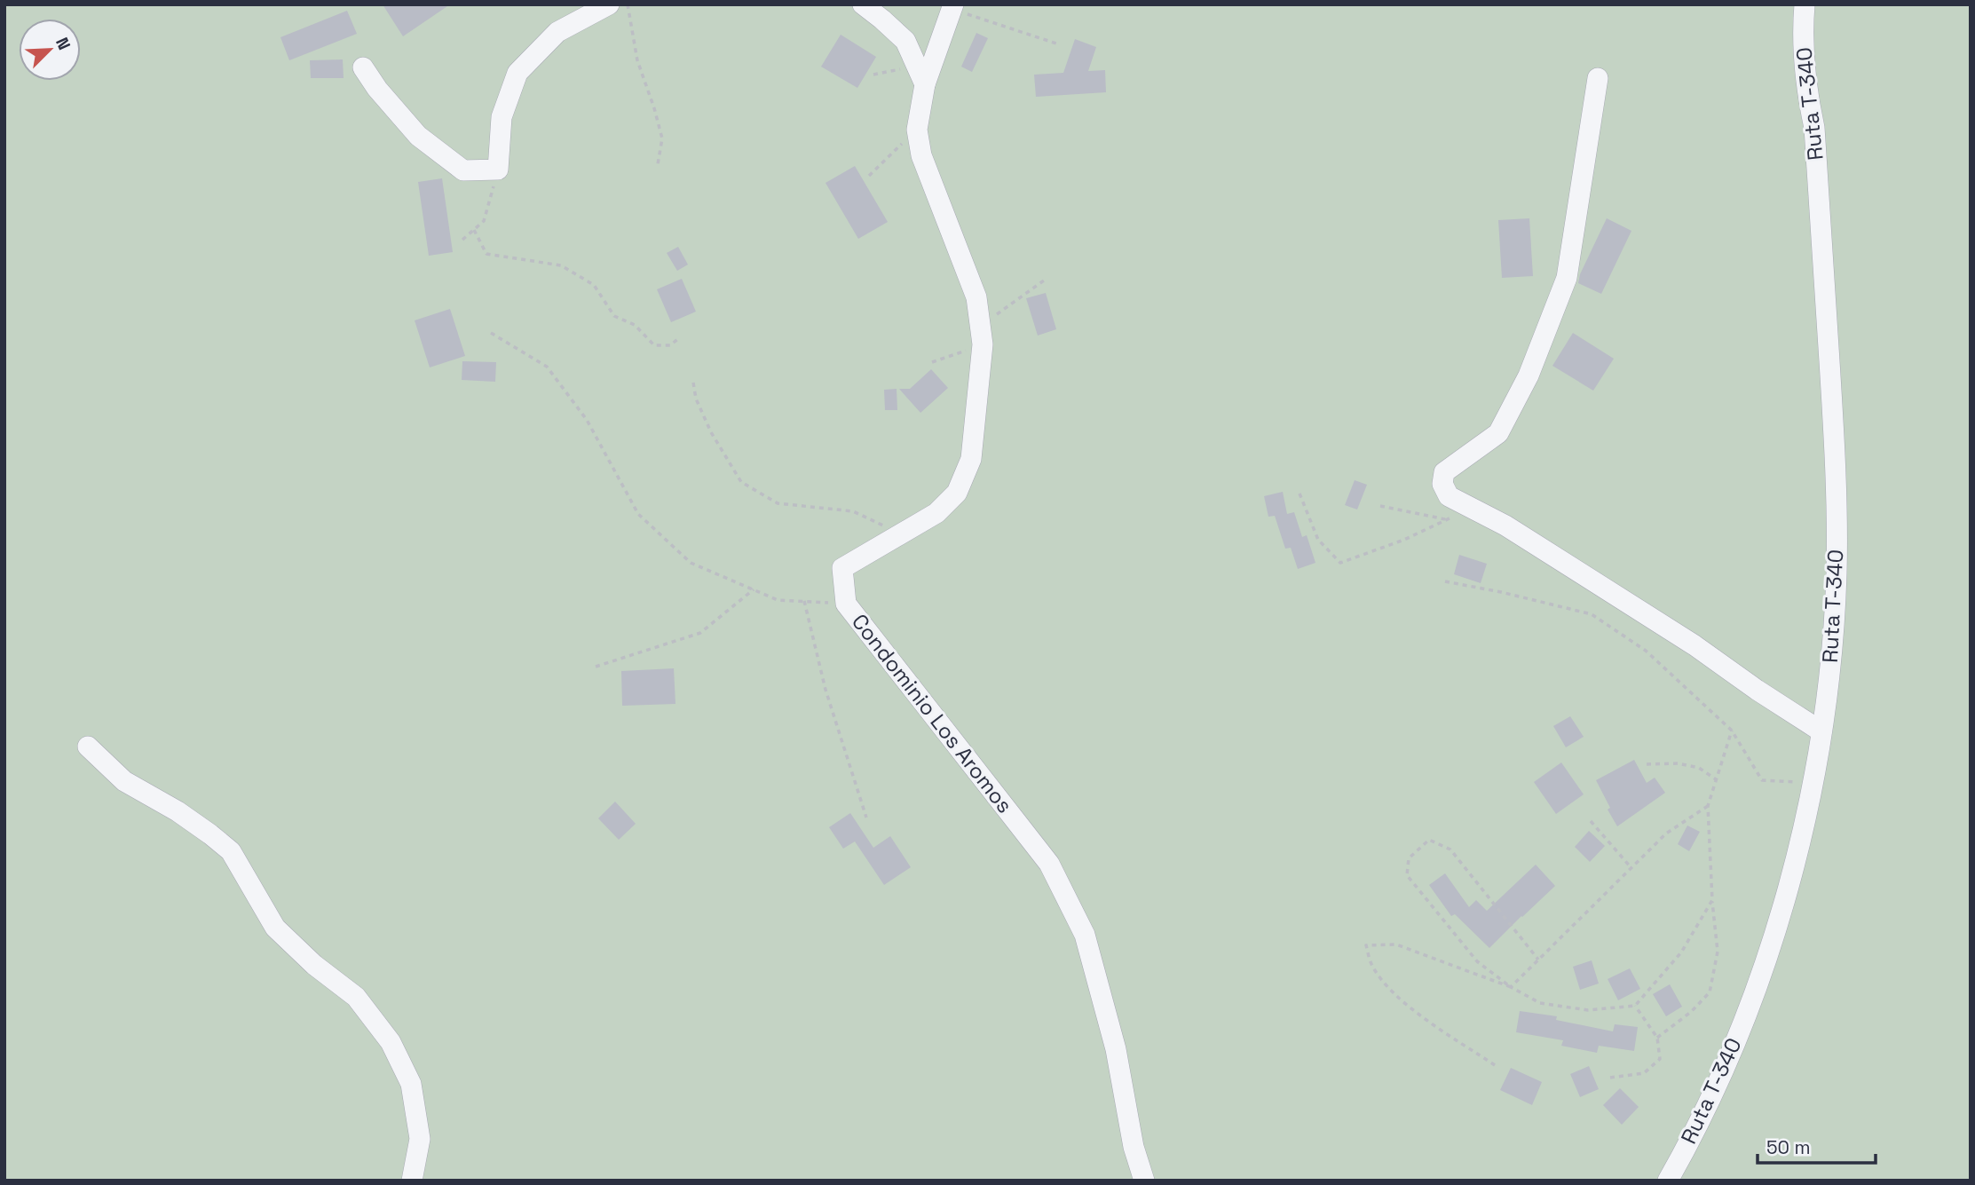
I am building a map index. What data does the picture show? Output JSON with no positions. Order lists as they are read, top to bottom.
{
  "streets": {
    "street": ["Ruta T-340", "Condominio Los Aromos"]
  },
  "scale_bar": "50 m",
  "north": "top right"
}
